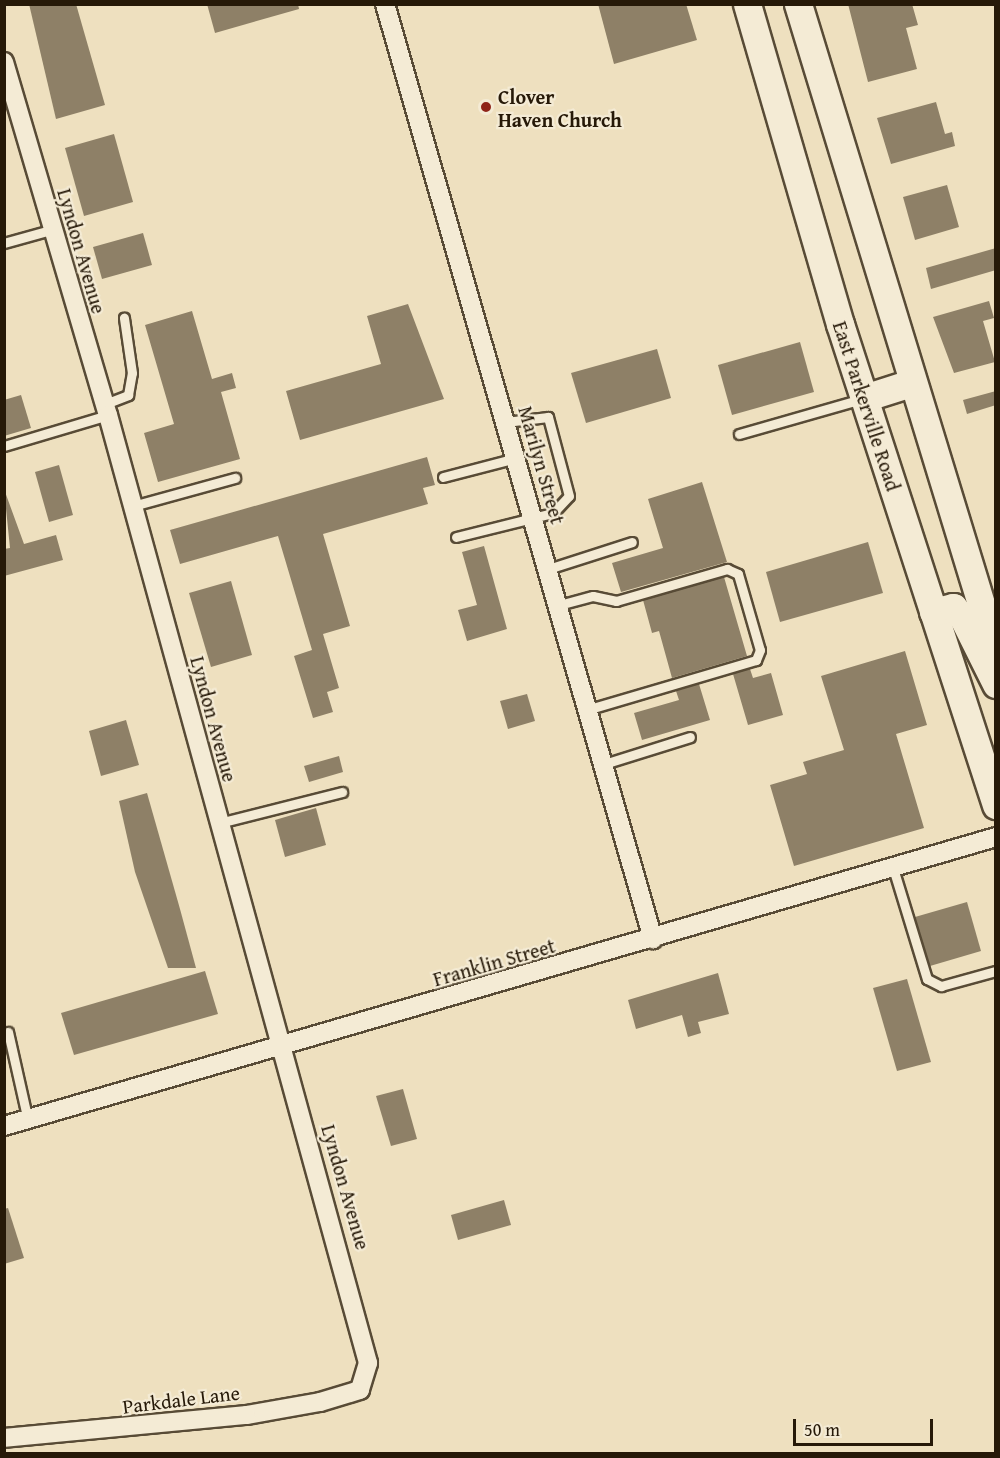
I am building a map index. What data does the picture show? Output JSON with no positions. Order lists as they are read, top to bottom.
{
  "streets": {
    "main road": ["East Parkerville Road"],
    "street": [
      "Lyndon Avenue",
      "Marilyn Street",
      "Franklin Street",
      "Parkdale Lane"
    ]
  },
  "crossings": [
    ["Lyndon Avenue", "Franklin Street"],
    ["Lyndon Avenue", "Parkdale Lane"],
    ["Marilyn Street", "Franklin Street"]
  ],
  "places": ["Clover Haven Church"],
  "scale_bar": "50 m"
}
